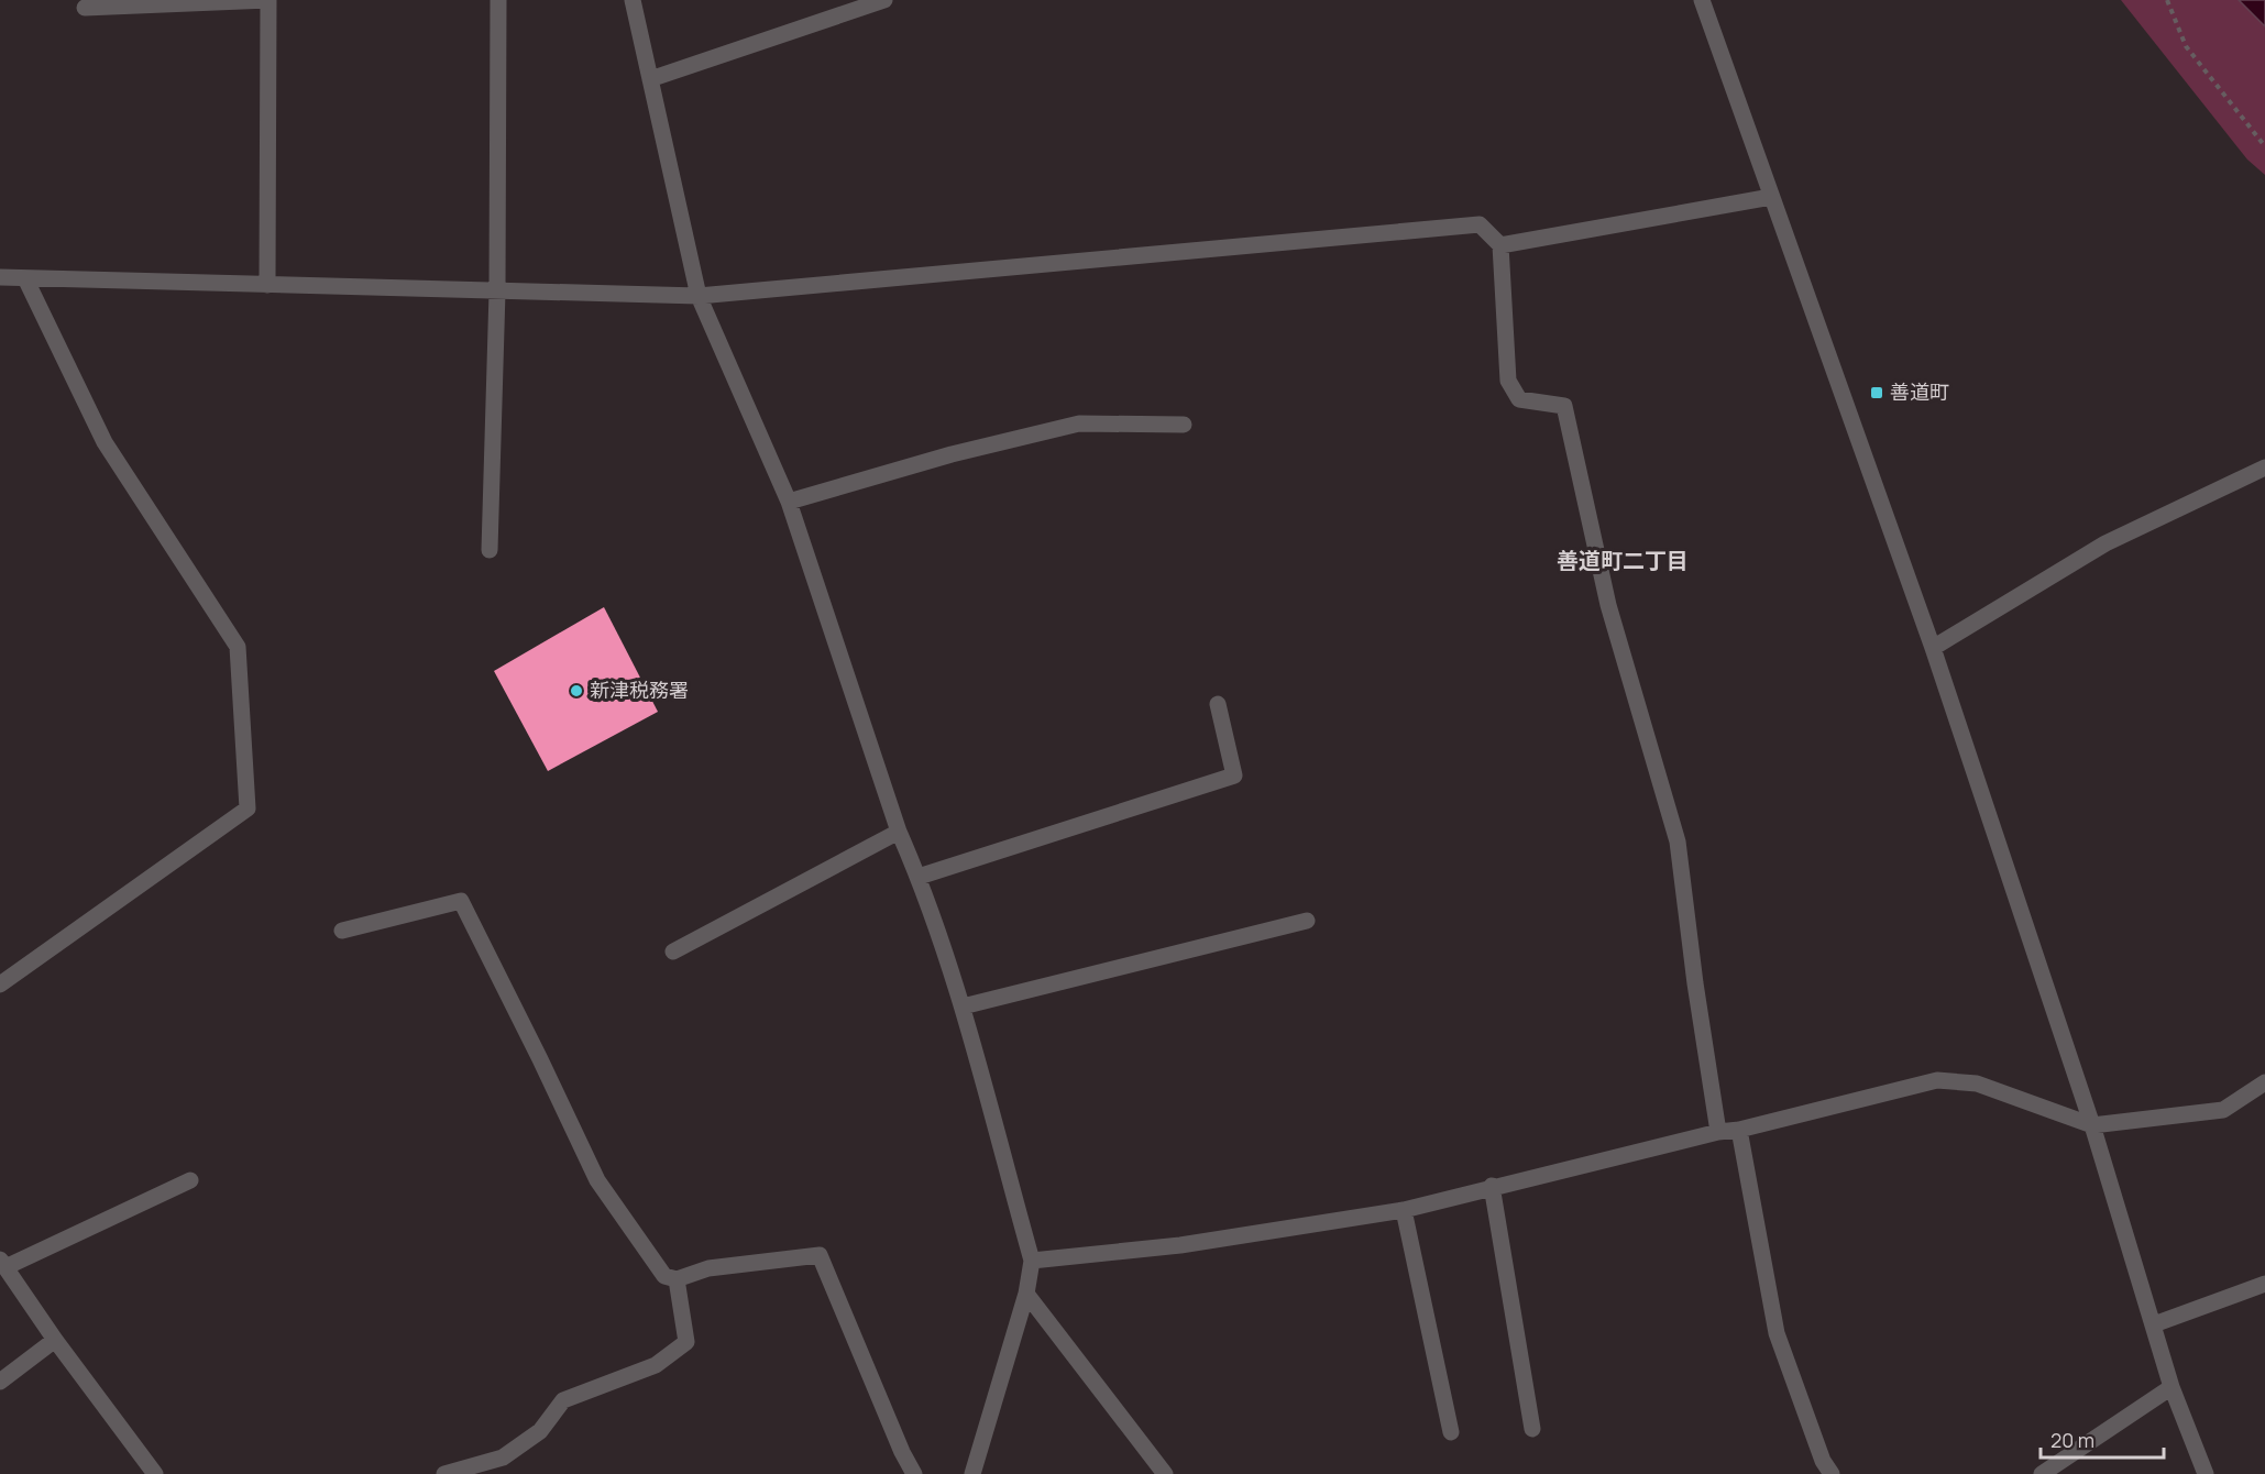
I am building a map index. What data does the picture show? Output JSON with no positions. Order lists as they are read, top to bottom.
{
  "districts": ["善道町二丁目"],
  "places": {
    "transit": ["善道町"],
    "other": ["新津税務署"]
  },
  "scale_bar": "20 m"
}
